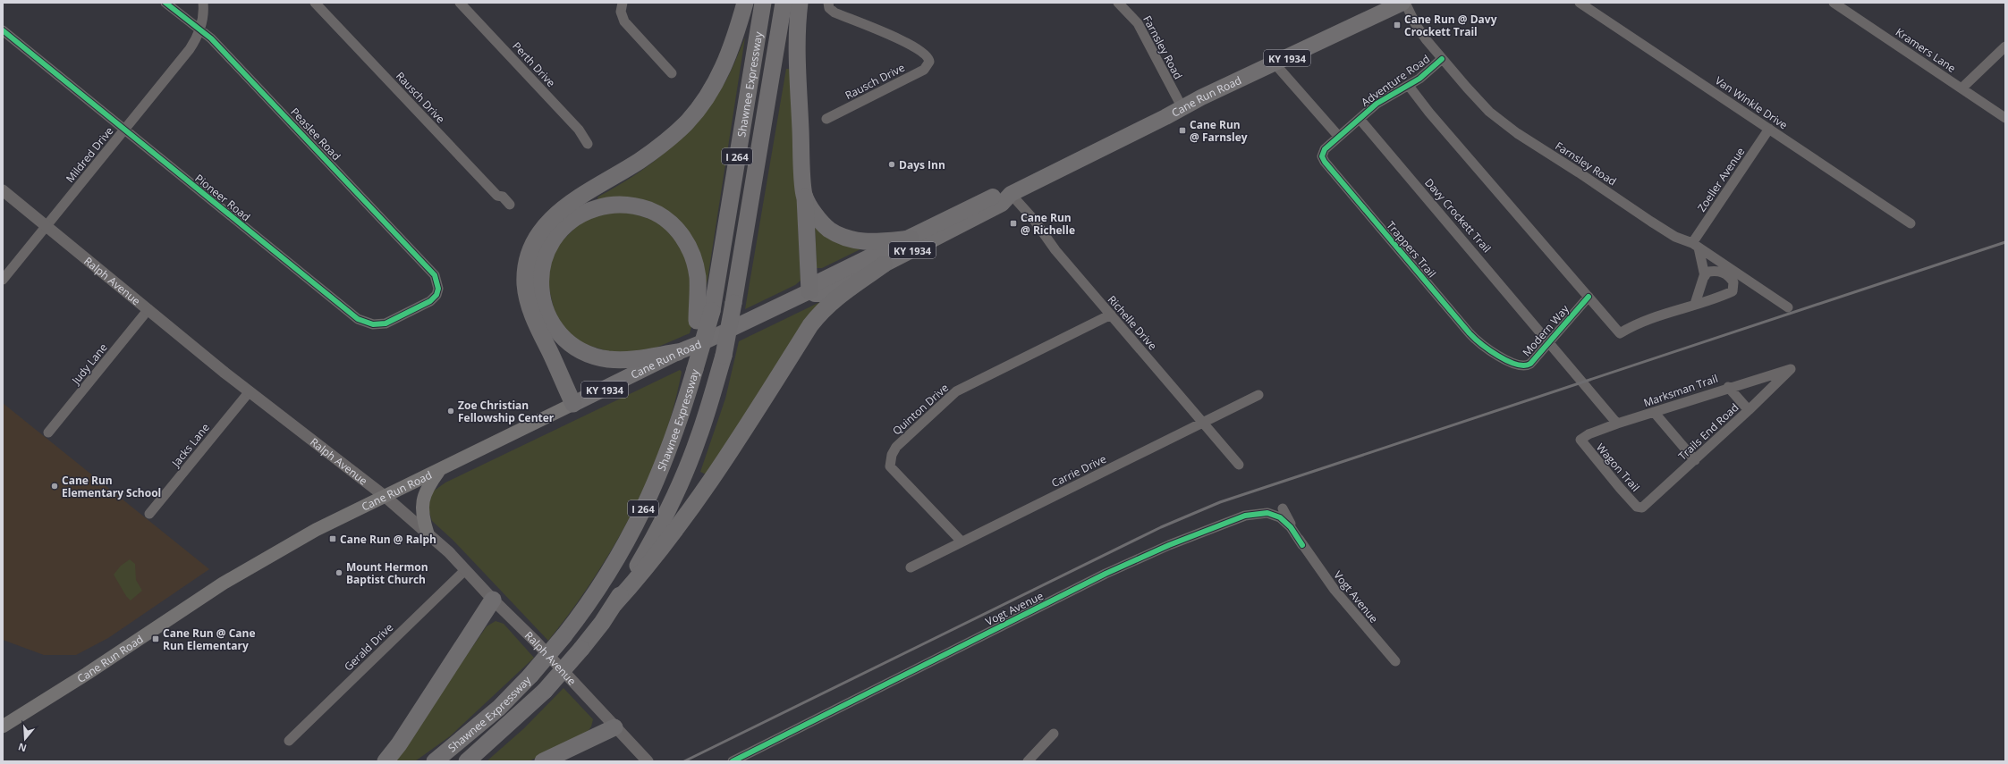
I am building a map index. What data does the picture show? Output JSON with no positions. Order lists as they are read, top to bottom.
{
  "streets": {
    "highway": [
      "KY 1934",
      "Shawnee Expressway",
      "Cane Run Road",
      "I 264"
    ],
    "street": [
      "Farnsley Road",
      "Kramers Lane",
      "Perth Drive",
      "Adventure Road",
      "Rausch Drive",
      "Van Winkle Drive",
      "Peaslee Road",
      "Mildred Drive",
      "Zoeller Avenue",
      "Pioneer Road",
      "Davy Crockett Trail",
      "Trappers Trail",
      "Ralph Avenue",
      "Richelle Drive",
      "Modern Way",
      "Judy Lane",
      "Marksman Trail",
      "Quinton Drive",
      "Trails End Road",
      "Jacks Lane",
      "Wagon Trail",
      "Carrie Drive",
      "Vogt Avenue",
      "Gerald Drive"
    ]
  },
  "crossings": [
    ["Farnsley Road", "Adventure Road"],
    ["Farnsley Road", "Cane Run Road"],
    ["Farnsley Road", "Zoeller Avenue"],
    ["Adventure Road", "Davy Crockett Trail"],
    ["Adventure Road", "Modern Way"],
    ["Cane Run Road", "Ralph Avenue"],
    ["Cane Run Road", "Richelle Drive"],
    ["Van Winkle Drive", "Zoeller Avenue"],
    ["Peaslee Road", "Mildred Drive"],
    ["Peaslee Road", "Pioneer Road"],
    ["Mildred Drive", "Pioneer Road"],
    ["Mildred Drive", "Ralph Avenue"],
    ["Davy Crockett Trail", "Modern Way"],
    ["Davy Crockett Trail", "Marksman Trail"],
    ["Trappers Trail", "Modern Way"],
    ["Ralph Avenue", "Judy Lane"],
    ["Ralph Avenue", "Jacks Lane"],
    ["Ralph Avenue", "Gerald Drive"],
    ["Richelle Drive", "Quinton Drive"],
    ["Richelle Drive", "Carrie Drive"],
    ["Marksman Trail", "Trails End Road"],
    ["Marksman Trail", "Wagon Trail"],
    ["Quinton Drive", "Carrie Drive"],
    ["Trails End Road", "Wagon Trail"]
  ],
  "places": {
    "transit": [
      "Cane Run @ Davy Crockett Trail",
      "Cane Run @ Farnsley",
      "Cane Run @ Richelle",
      "Cane Run @ Ralph",
      "Cane Run @ Cane Run Elementary"
    ],
    "other": [
      "Days Inn",
      "Zoe Christian Fellowship Center",
      "Cane Run Elementary School",
      "Mount Hermon Baptist Church"
    ]
  },
  "north": "bottom"
}
